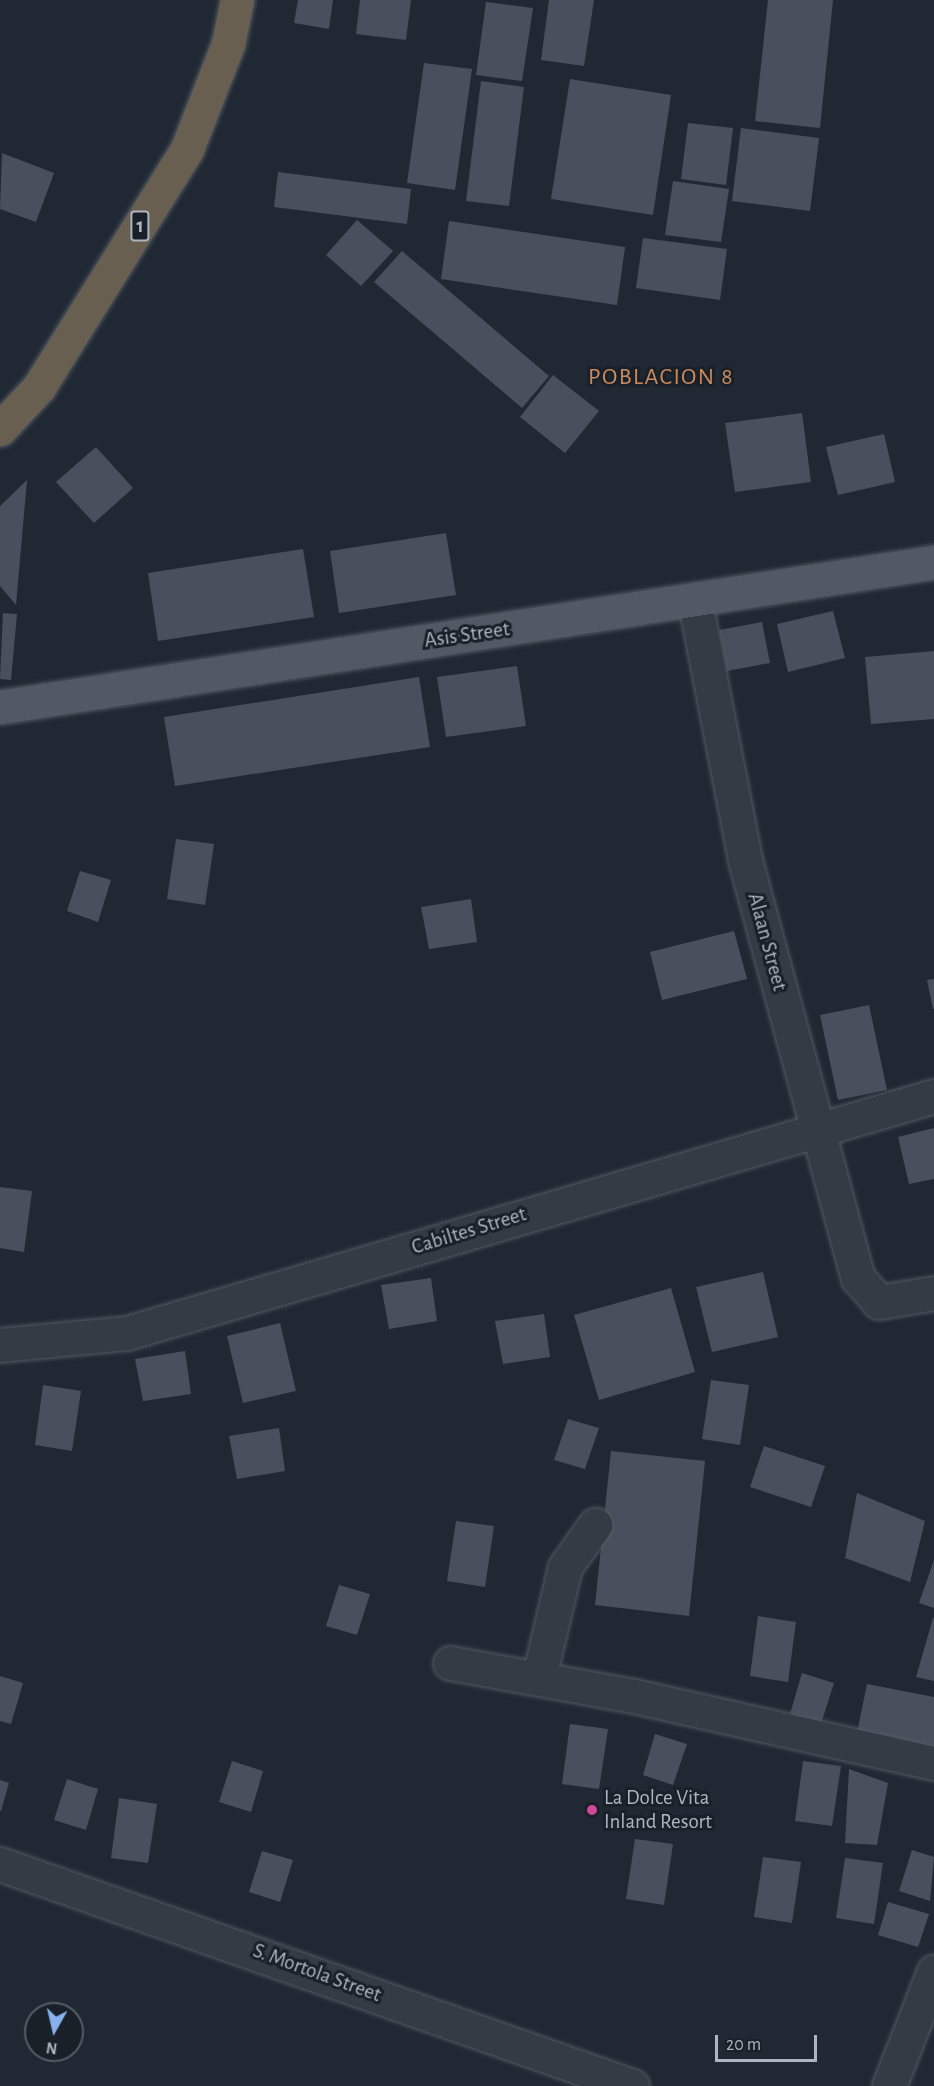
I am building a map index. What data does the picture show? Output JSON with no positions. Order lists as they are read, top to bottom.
{
  "streets": {
    "highway": ["1"],
    "main road": ["Asis Street"],
    "street": ["Alaan Street", "Cabiltes Street", "S. Mortola Street"]
  },
  "crossings": [
    ["Asis Street", "Alaan Street"],
    ["Alaan Street", "Cabiltes Street"]
  ],
  "districts": ["POBLACION 8"],
  "places": ["La Dolce Vita Inland Resort"],
  "scale_bar": "20 m",
  "north": "bottom"
}
